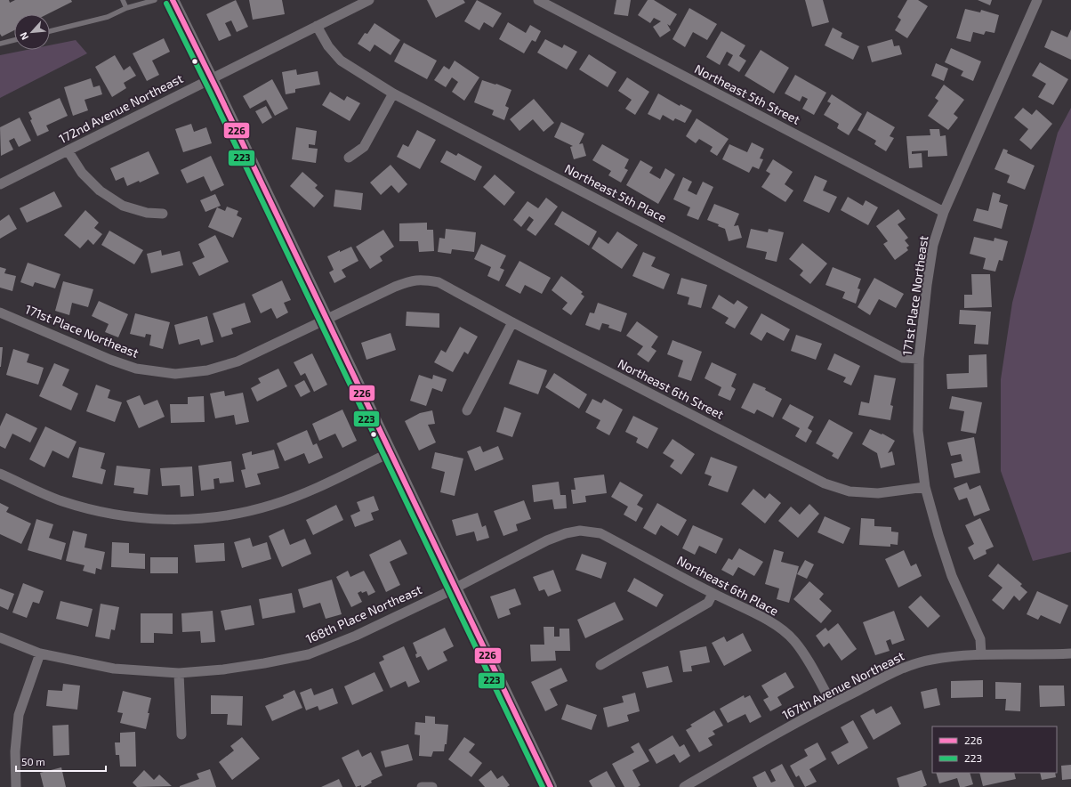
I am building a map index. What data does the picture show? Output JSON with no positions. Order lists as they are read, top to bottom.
{
  "streets": {
    "street": [
      "Northeast 5th Street",
      "172nd Avenue Northeast",
      "Northeast 5th Place",
      "171st Place Northeast",
      "Northeast 6th Street",
      "Northeast 6th Place",
      "168th Place Northeast",
      "167th Avenue Northeast"
    ]
  },
  "crossings": [
    ["Northeast 5th Street", "171st Place Northeast"],
    ["172nd Avenue Northeast", "Northeast 5th Place"],
    ["Northeast 5th Place", "171st Place Northeast"],
    ["171st Place Northeast", "Northeast 6th Street"],
    ["Northeast 6th Place", "168th Place Northeast"],
    ["Northeast 6th Place", "167th Avenue Northeast"]
  ],
  "lines": ["transit line 226", "transit line 223"],
  "legend": ["226", "223"],
  "scale_bar": "50 m",
  "north": "bottom left"
}
